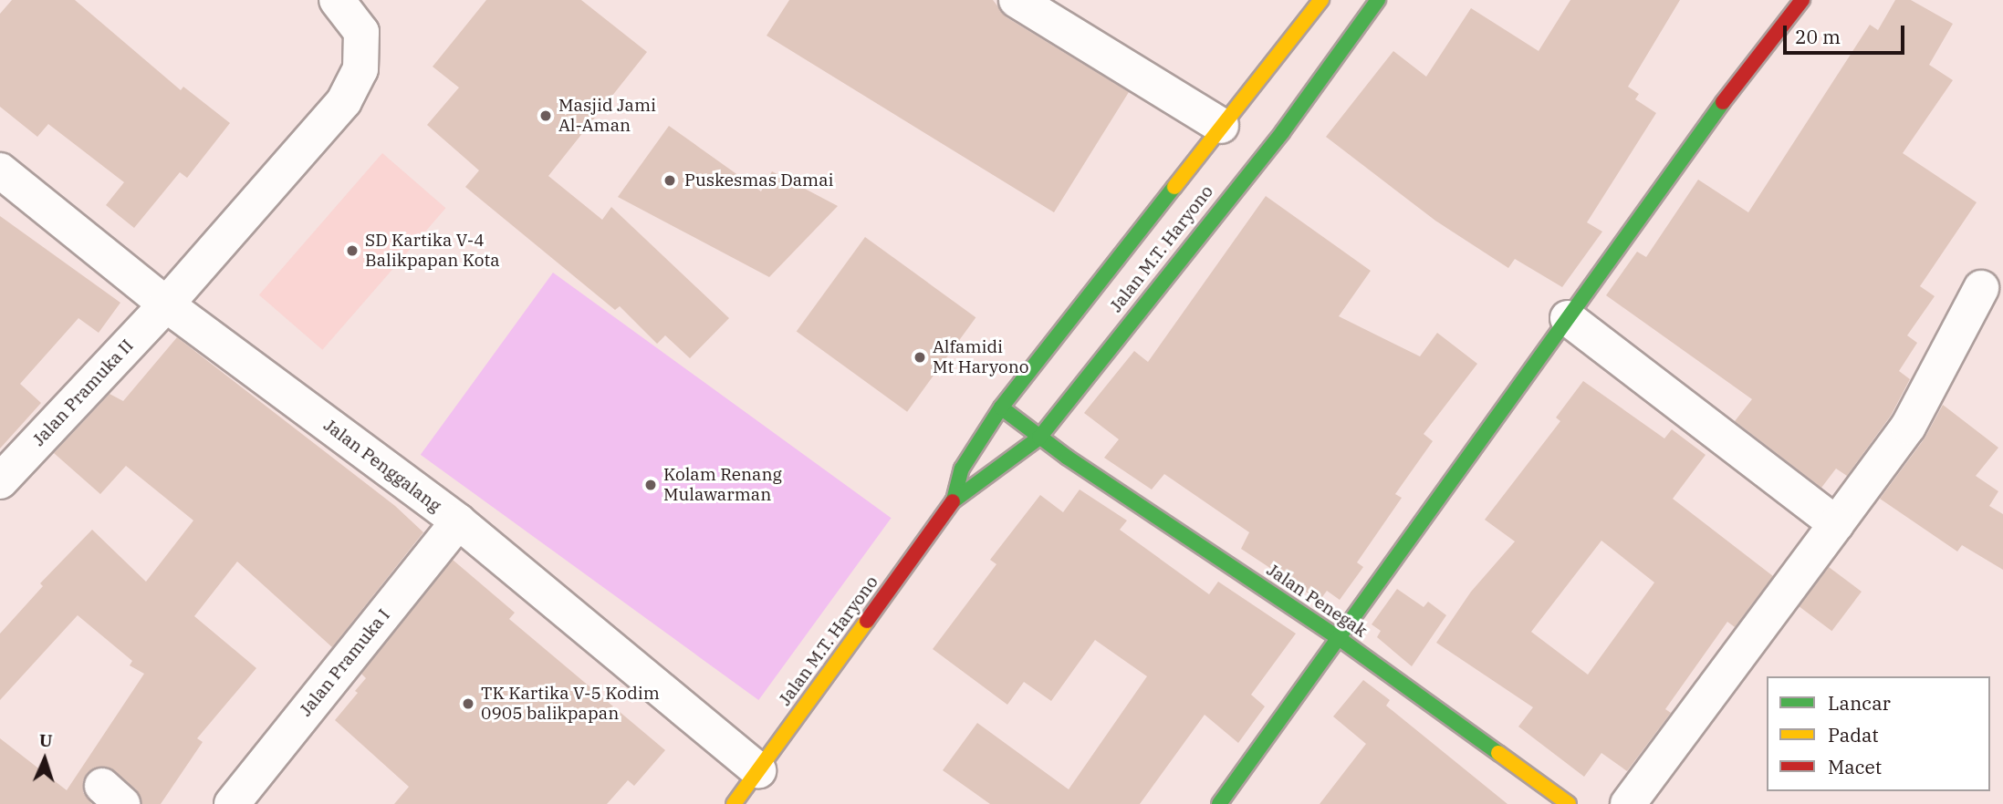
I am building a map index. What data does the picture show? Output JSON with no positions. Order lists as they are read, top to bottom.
{
  "streets": {
    "street": [
      "Jalan M.T. Haryono",
      "Jalan Pramuka II",
      "Jalan Penggalang",
      "Jalan Penegak",
      "Jalan Pramuka I"
    ]
  },
  "crossings": [
    ["Jalan M.T. Haryono", "Jalan Penggalang"],
    ["Jalan M.T. Haryono", "Jalan Penegak"],
    ["Jalan Pramuka II", "Jalan Penggalang"],
    ["Jalan Penggalang", "Jalan Pramuka I"]
  ],
  "places": [
    "Masjid Jami Al-Aman",
    "Puskesmas Damai",
    "SD Kartika V-4 Balikpapan Kota",
    "Alfamidi Mt Haryono",
    "Kolam Renang Mulawarman",
    "TK Kartika V-5 Kodim 0905 balikpapan"
  ],
  "legend": ["Lancar", "Padat", "Macet"],
  "scale_bar": "20 m",
  "north": "top"
}
